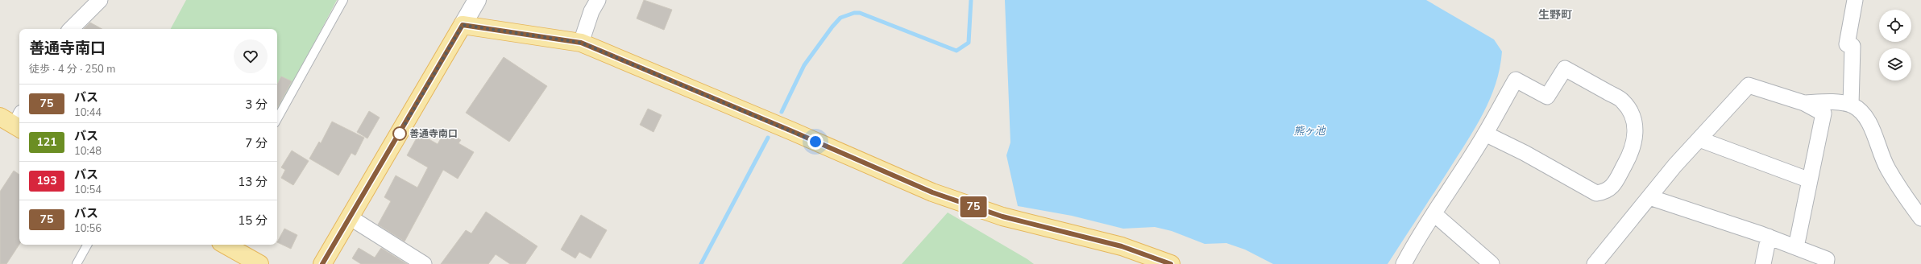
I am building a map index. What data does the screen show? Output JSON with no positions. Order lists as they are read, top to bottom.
{
  "districts": ["生野町"],
  "water": ["熊ヶ池"],
  "places": ["善通寺南口"],
  "lines": ["bus line 75"],
  "page": {
    "on_map": "75",
    "heading": ["善通寺南口", "徒歩 · 4 分 · 250 m"],
    "list": [
      {
        "mark": "75",
        "name": "バス",
        "note": "10:44",
        "value": "3 分"
      },
      {
        "mark": "121",
        "name": "バス",
        "note": "10:48",
        "value": "7 分"
      },
      {
        "mark": "193",
        "name": "バス",
        "note": "10:54",
        "value": "13 分"
      },
      {
        "mark": "75",
        "name": "バス",
        "note": "10:56",
        "value": "15 分"
      }
    ]
  }
}
